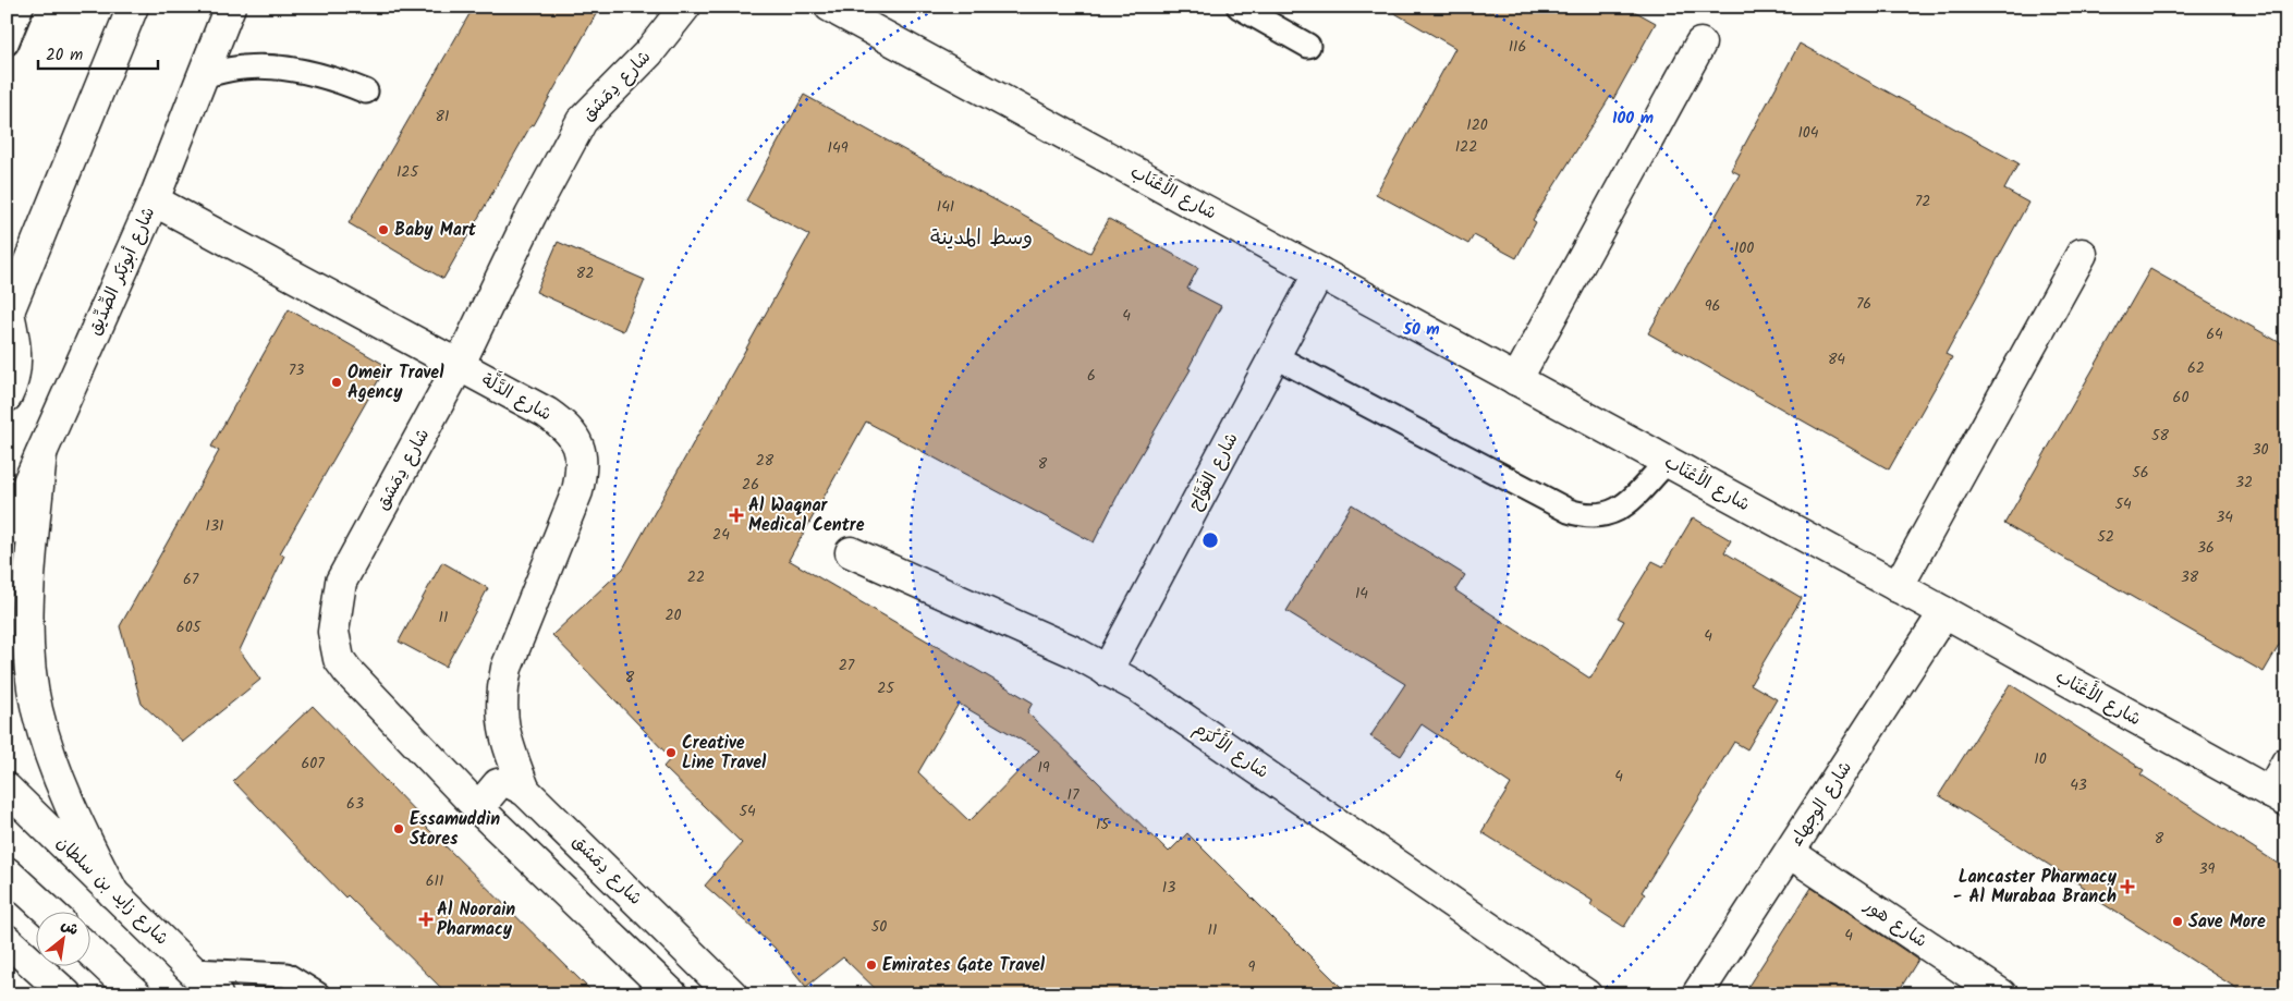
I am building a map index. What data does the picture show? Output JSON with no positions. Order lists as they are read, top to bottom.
{
  "streets": {
    "main road": [
      "شارع دِمَشق",
      "شارع الأَعْنَاب",
      "شارع أبوبَكر الصِّدِّيق",
      "شارع الدَّلَّة",
      "شارع الفَوَّاح",
      "شارع الأَكْرَم",
      "شارع الوجهاء",
      "شارع زايد بن سلطان",
      "شارع هور"
    ]
  },
  "crossings": [
    ["شارع دِمَشق", "شارع الدَّلَّة"],
    ["شارع الأَعْنَاب", "شارع الفَوَّاح"],
    ["شارع الأَعْنَاب", "شارع الوجهاء"],
    ["شارع أبوبَكر الصِّدِّيق", "شارع الدَّلَّة"],
    ["شارع الفَوَّاح", "شارع الأَكْرَم"],
    ["شارع الوجهاء", "شارع هور"]
  ],
  "districts": ["وسط المدينة"],
  "places": {
    "other": [
      "Baby Mart",
      "Omeir Travel Agency",
      "Creative Line Travel",
      "Essamuddin Stores",
      "Save More",
      "Emirates Gate Travel"
    ],
    "health": ["Al Waqnar Medical Centre", "Lancaster Pharmacy - Al Murabaa Branch", "Al Noorain Pharmacy"]
  },
  "house_numbers": [
    "116",
    "81",
    "120",
    "104",
    "122",
    "149",
    "125",
    "72",
    "141",
    "100",
    "82",
    "76",
    "96",
    "4",
    "64",
    "84",
    "62",
    "73",
    "6",
    "60",
    "58",
    "30",
    "28",
    "8",
    "56",
    "32",
    "26",
    "54",
    "34",
    "131",
    "24",
    "52",
    "36",
    "22",
    "38",
    "67",
    "14",
    "20",
    "11",
    "605",
    "4",
    "27",
    "8",
    "25",
    "10",
    "607",
    "19",
    "4",
    "43",
    "17",
    "63",
    "54",
    "15",
    "8",
    "39",
    "611",
    "13",
    "50",
    "11",
    "4",
    "9"
  ],
  "scale_bar": "20 m",
  "north": "top right",
  "rings": ["100 m", "50 m"]
}
